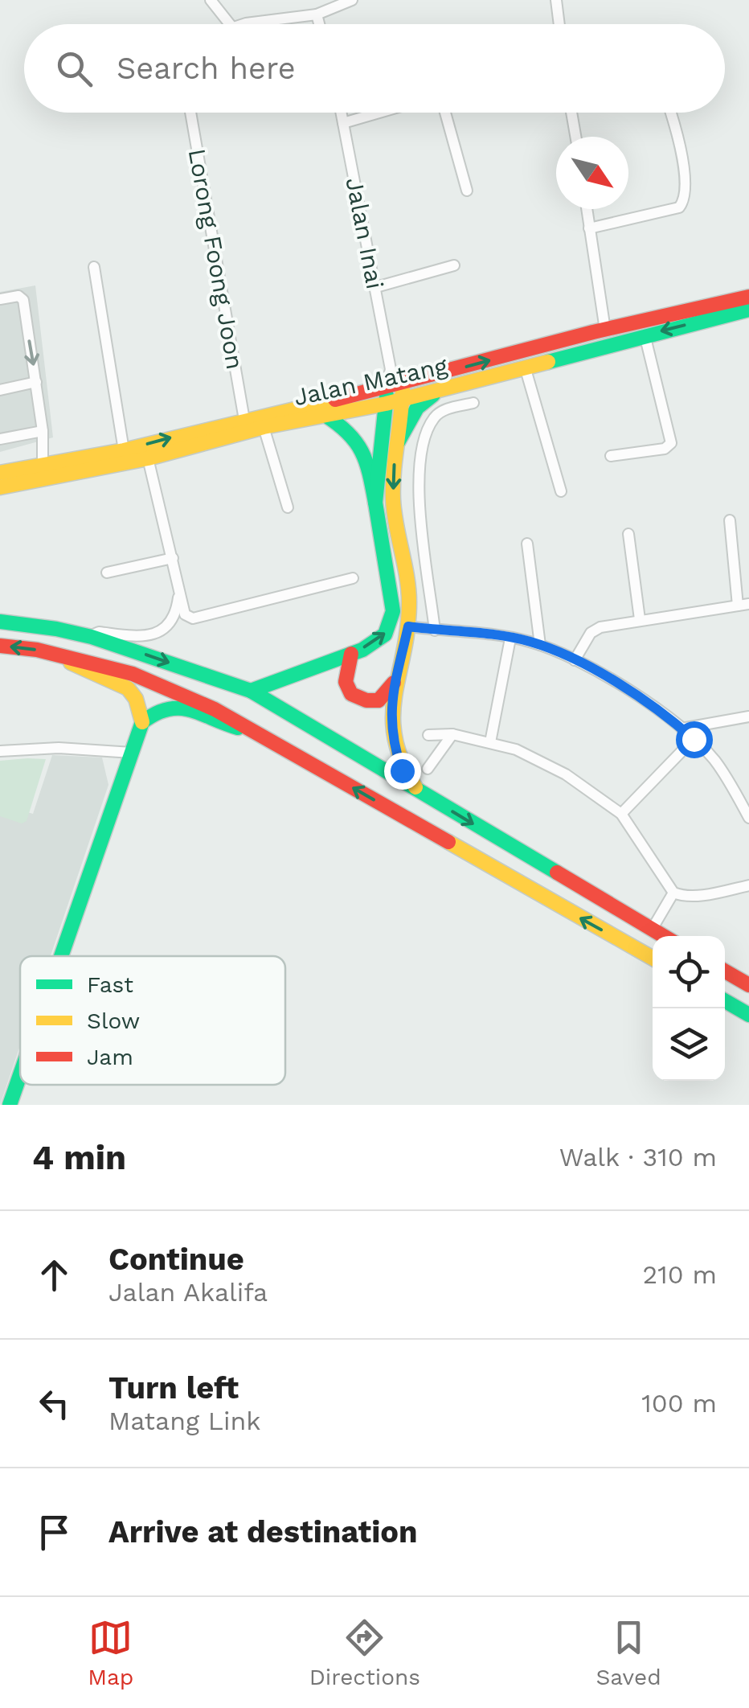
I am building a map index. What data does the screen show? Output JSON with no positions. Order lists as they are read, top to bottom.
{
  "streets": {
    "main road": ["Jalan Matang"],
    "street": ["Jalan Inai", "Lorong Foong Joon"]
  },
  "crossings": [
    ["Lorong Foong Joon", "Jalan Matang"]
  ],
  "legend": ["Fast", "Slow", "Jam"],
  "north": "bottom right",
  "page": {
    "search": "Search here",
    "heading": ["4 min", "Walk · 310 m"],
    "list": [
      ["Continue", "Jalan Akalifa", "210 m"],
      ["Turn left", "Matang Link", "100 m"],
      "Arrive at destination"
    ],
    "nav": ["Map", "Directions", "Saved"]
  }
}
